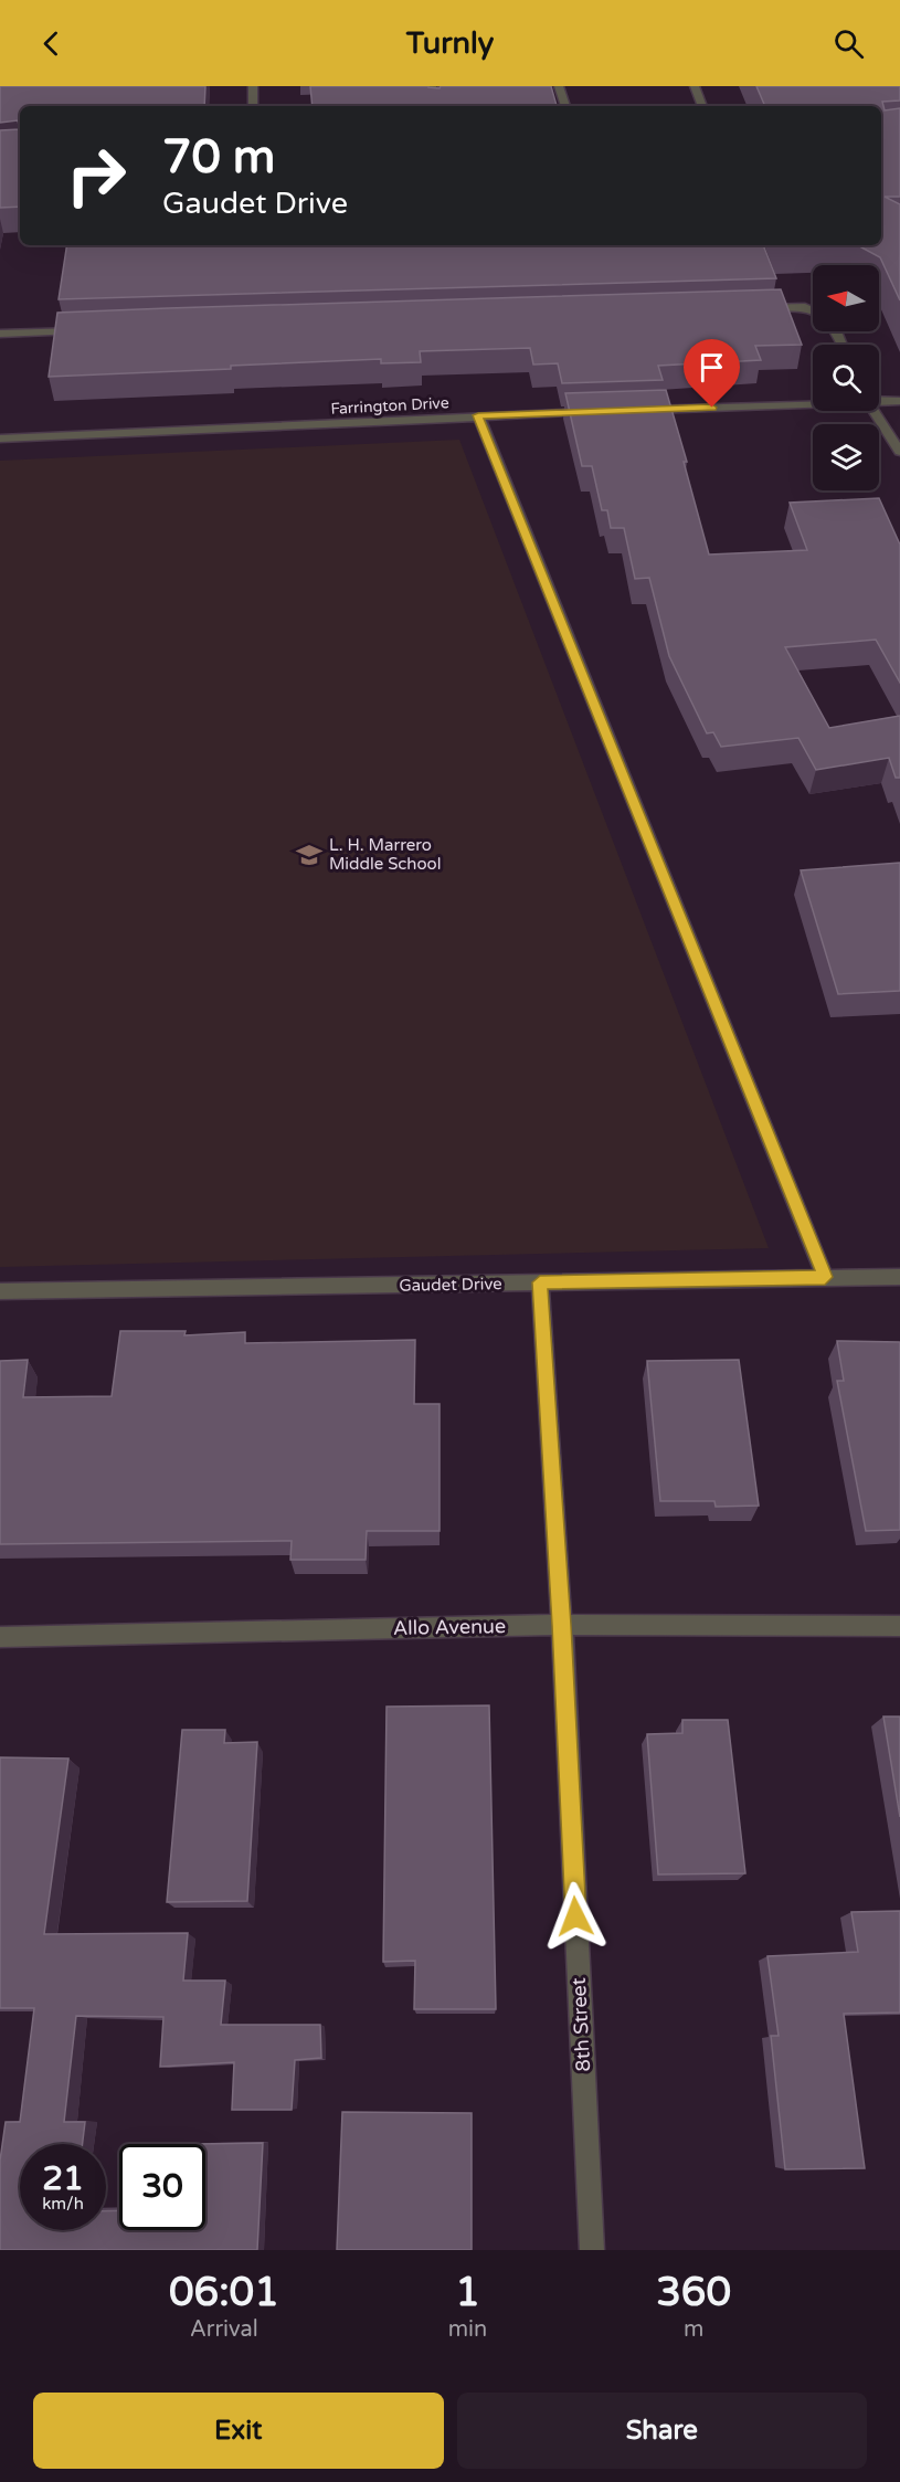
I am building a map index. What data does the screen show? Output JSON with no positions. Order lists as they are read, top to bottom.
{
  "streets": {
    "street": [
      "Farrington Drive",
      "Gaudet Drive",
      "Allo Avenue",
      "8th Street"
    ]
  },
  "crossings": [
    ["Gaudet Drive", "8th Street"],
    ["Allo Avenue", "8th Street"]
  ],
  "places": {
    "school or university": ["L. H. Marrero Middle School"]
  },
  "north": "left",
  "page": {
    "header": "Turnly",
    "turn": ["70 m", "Gaudet Drive"],
    "speed": "21 km/h",
    "limit": "30",
    "eta": [
      "06:01",
      "Arrival",
      "1",
      "min",
      "360",
      "m"
    ],
    "buttons": ["Exit", "Share"]
  }
}
